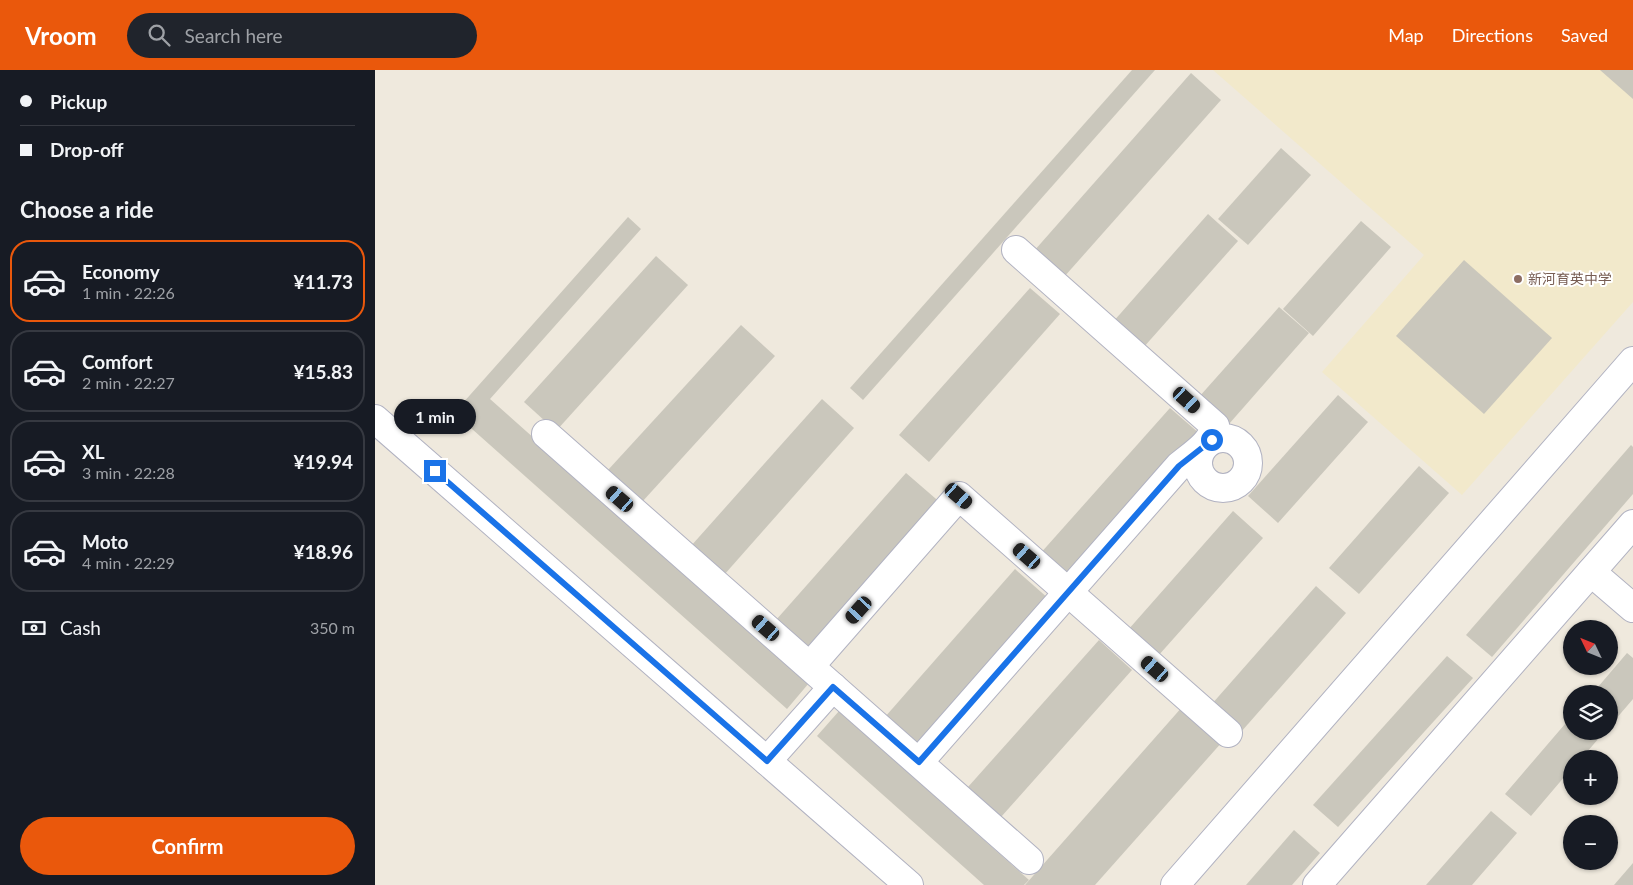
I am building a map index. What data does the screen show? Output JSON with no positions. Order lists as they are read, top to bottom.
{
  "places": ["新河育英中学"],
  "north": "top left",
  "page": {
    "header": "Vroom",
    "search": "Search here",
    "nav": ["Map", "Directions", "Saved"],
    "banner": ["Pickup", "Drop-off"],
    "heading": "Choose a ride",
    "list": [
      {
        "name": "Economy",
        "note": "1 min · 22:26",
        "value": "¥11.73"
      },
      {
        "name": "Comfort",
        "note": "2 min · 22:27",
        "value": "¥15.83"
      },
      {
        "name": "XL",
        "note": "3 min · 22:28",
        "value": "¥19.94"
      },
      {
        "name": "Moto",
        "note": "4 min · 22:29",
        "value": "¥18.96"
      }
    ],
    "bubble": "1 min",
    "pay": ["Cash", "350 m"],
    "map_buttons": ["+", "−"],
    "buttons": "Confirm"
  }
}
